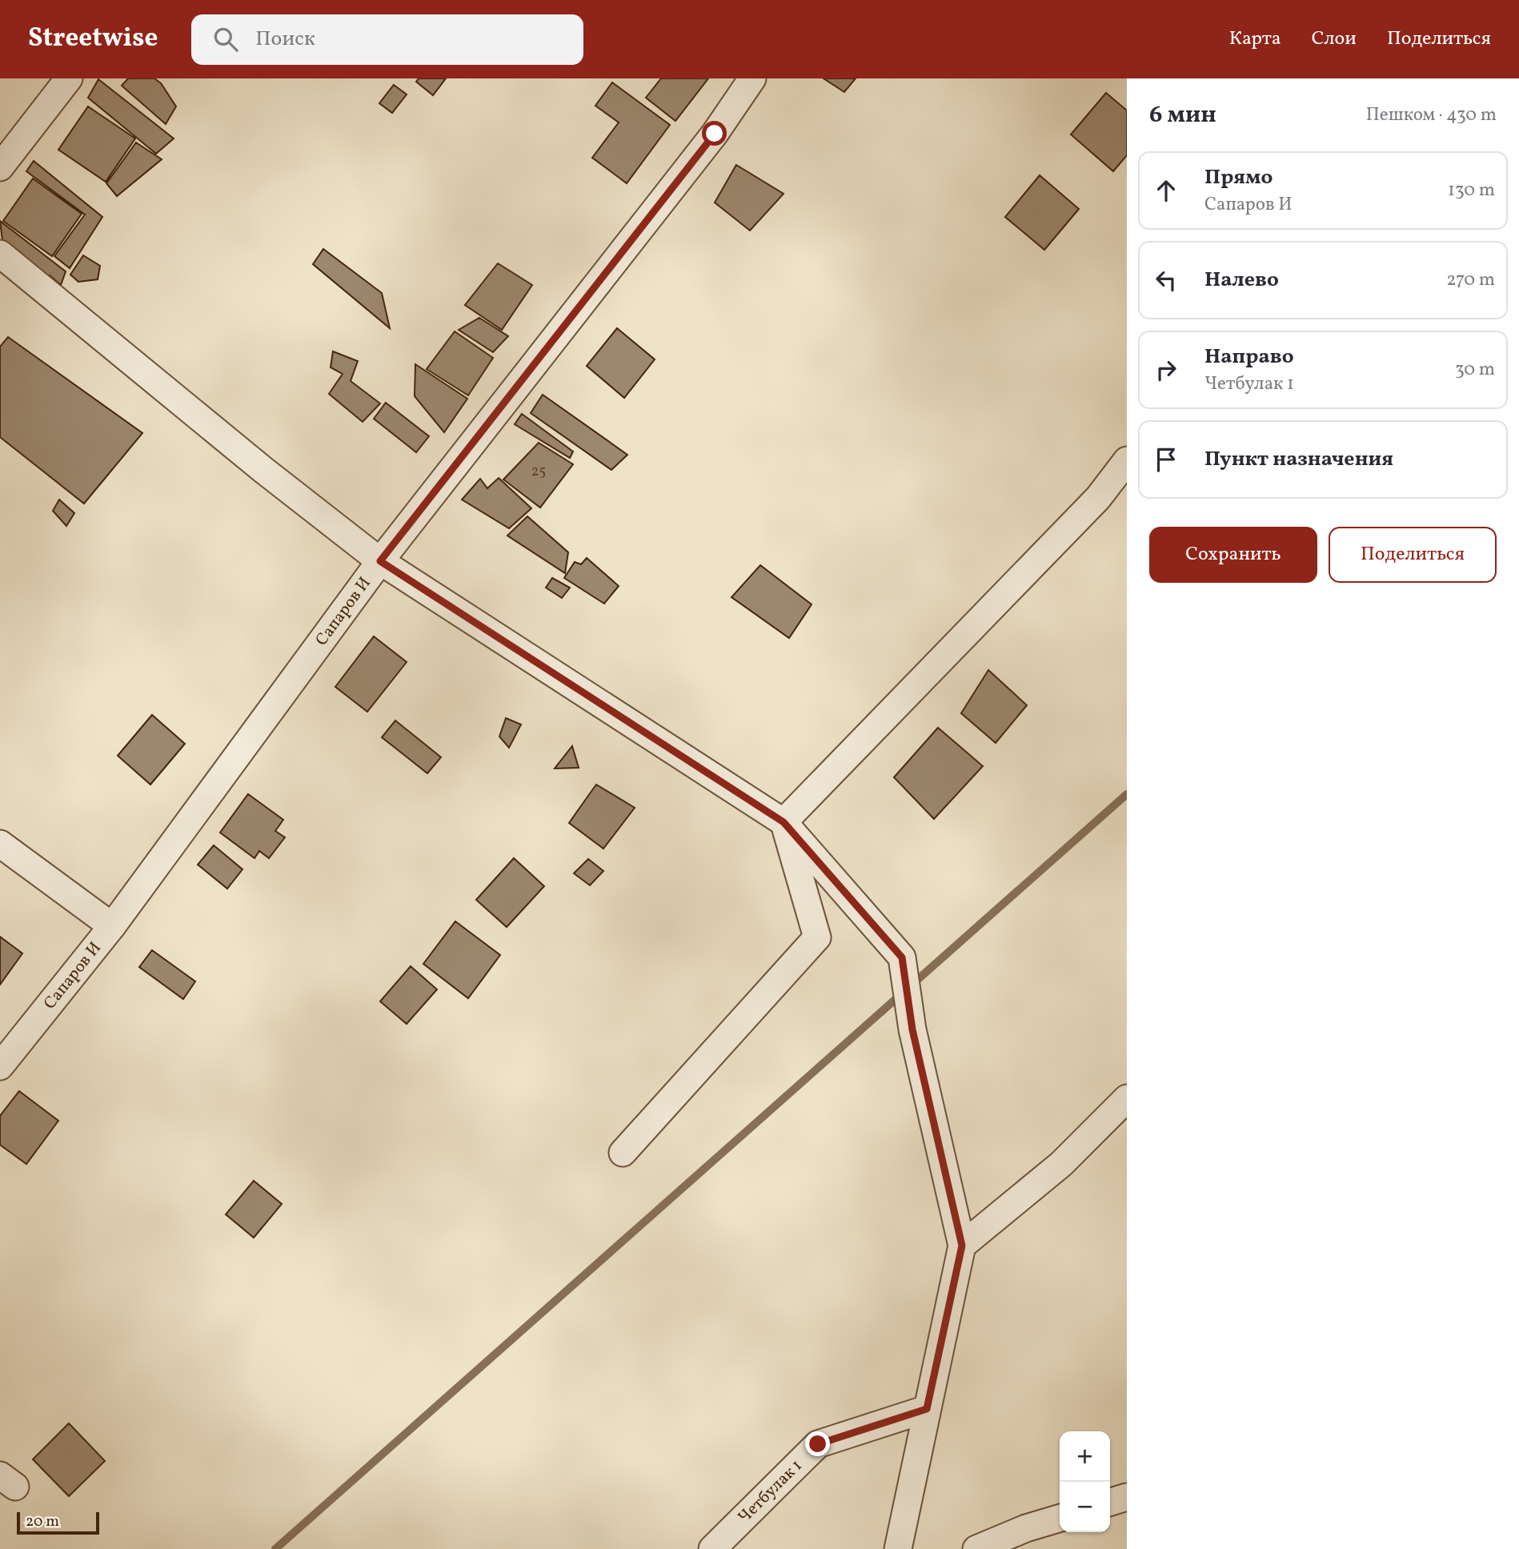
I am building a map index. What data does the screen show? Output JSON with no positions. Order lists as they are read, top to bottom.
{
  "streets": {
    "street": ["Сапаров И", "Четбулак 1"]
  },
  "house_numbers": ["25"],
  "scale_bar": "20 m",
  "page": {
    "header": "Streetwise",
    "search": "Поиск",
    "nav": ["Карта", "Слои", "Поделиться"],
    "heading": ["6 мин", "Пешком · 430 m"],
    "list": [
      ["Прямо", "Сапаров И", "130 m"],
      ["Налево", "270 m"],
      ["Направо", "Четбулак 1", "30 m"],
      "Пункт назначения"
    ],
    "buttons": ["Сохранить", "Поделиться"],
    "map_buttons": ["+", "−"],
    "scale": "20 m"
  }
}
